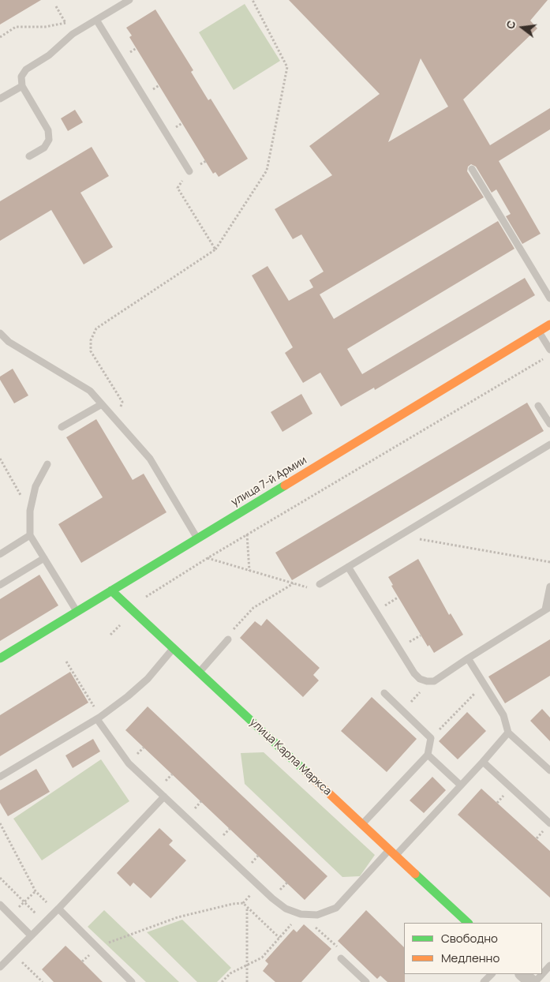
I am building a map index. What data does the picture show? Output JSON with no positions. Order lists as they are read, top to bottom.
{
  "streets": {
    "street": ["улица 7-й Армии", "улица Карла Маркса"]
  },
  "crossings": [
    ["улица 7-й Армии", "улица Карла Маркса"]
  ],
  "legend": ["Свободно", "Медленно"],
  "north": "left"
}
